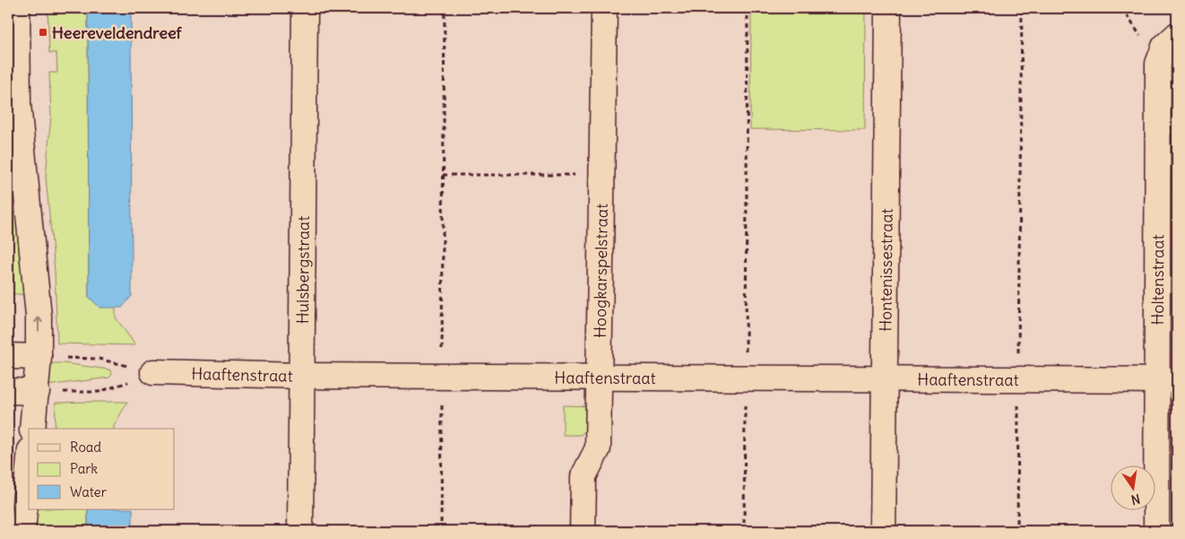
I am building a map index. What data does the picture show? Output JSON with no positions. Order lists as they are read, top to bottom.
{
  "streets": {
    "street": [
      "Hulsbergstraat",
      "Hontenissestraat",
      "Hoogkarspelstraat",
      "Holtenstraat",
      "Haaftenstraat"
    ]
  },
  "crossings": [
    ["Hulsbergstraat", "Haaftenstraat"],
    ["Hontenissestraat", "Haaftenstraat"],
    ["Hoogkarspelstraat", "Haaftenstraat"],
    ["Holtenstraat", "Haaftenstraat"]
  ],
  "places": {
    "transit": ["Heereveldendreef"]
  },
  "legend": ["Road", "Park", "Water"],
  "north": "bottom"
}
